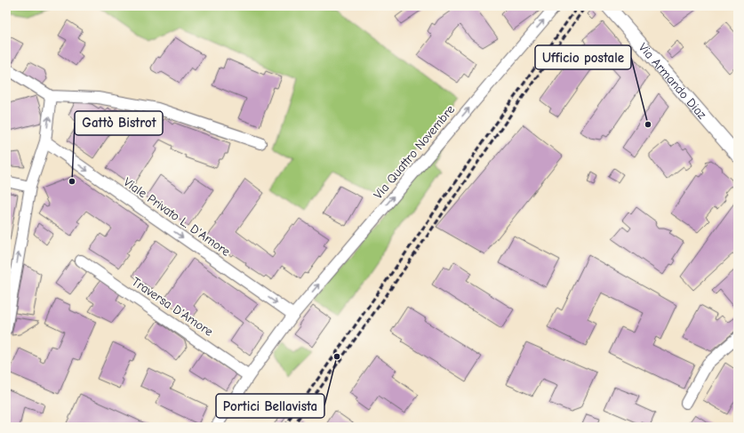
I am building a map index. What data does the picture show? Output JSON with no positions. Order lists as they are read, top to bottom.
{
  "streets": {
    "street": [
      "Via Armando Diaz",
      "Via Quattro Novembre",
      "Viale Privato L. D'Amore",
      "Traversa D'Amore"
    ]
  },
  "crossings": [
    ["Via Quattro Novembre", "Viale Privato L. D'Amore"],
    ["Via Quattro Novembre", "Traversa D'Amore"]
  ],
  "one_way": ["Via Quattro Novembre"],
  "places": ["Ufficio postale", "Gattò Bistrot", "Portici Bellavista"]
}
